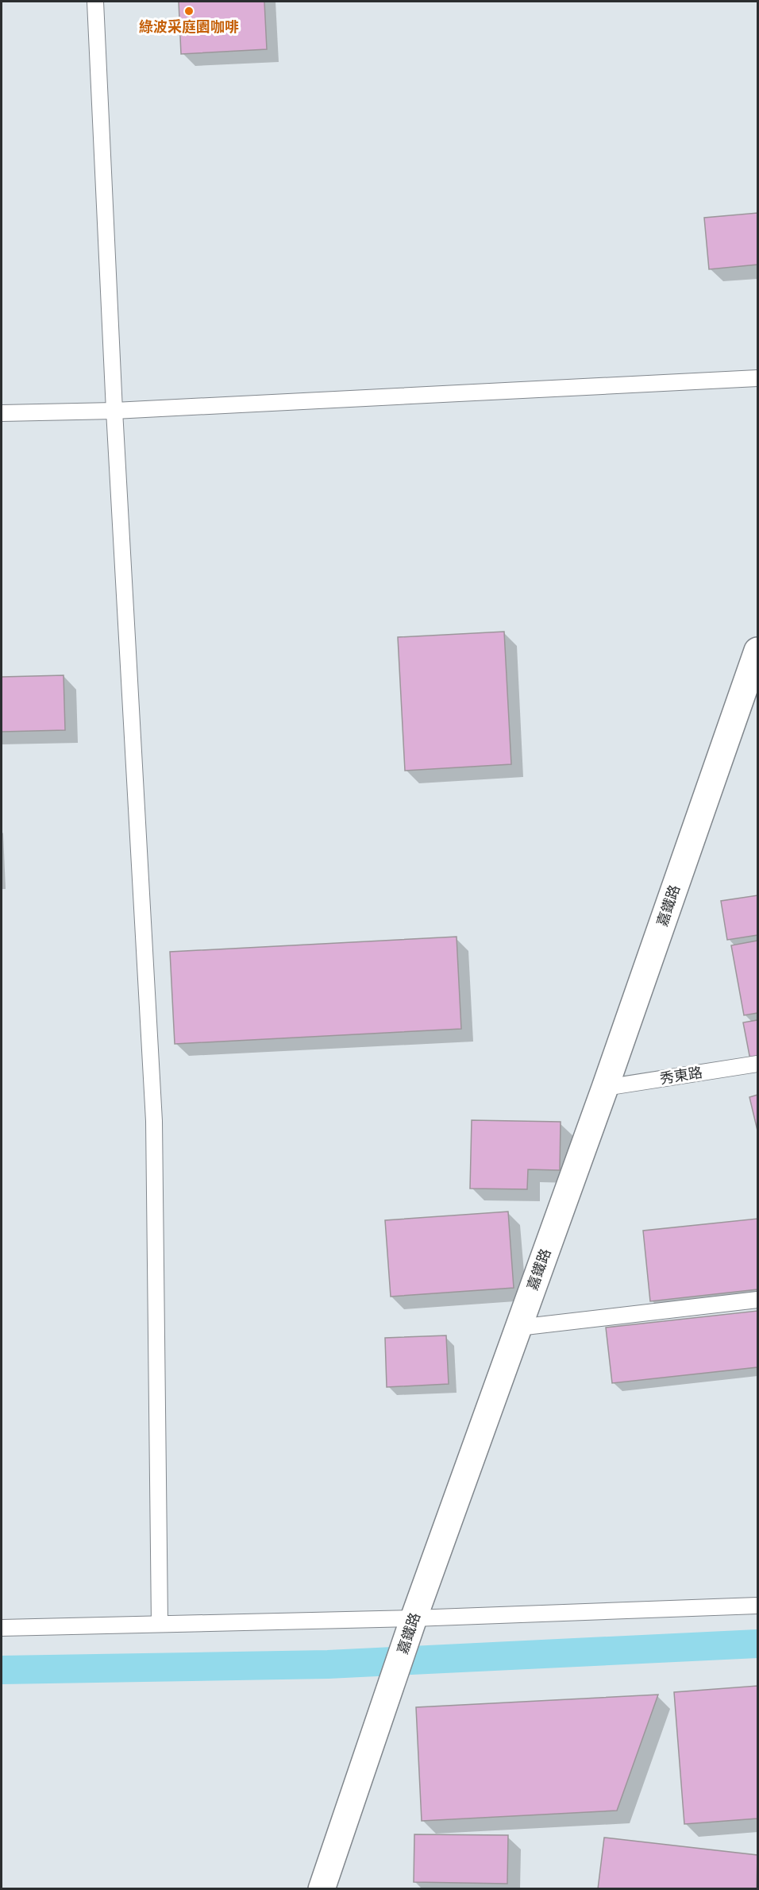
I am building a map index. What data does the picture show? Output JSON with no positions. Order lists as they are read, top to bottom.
{
  "streets": {
    "street": ["嘉鐵路"],
    "lane": ["秀東路"]
  },
  "crossings": [
    ["嘉鐵路", "秀東路"]
  ],
  "places": ["綠波采庭園咖啡"]
}
